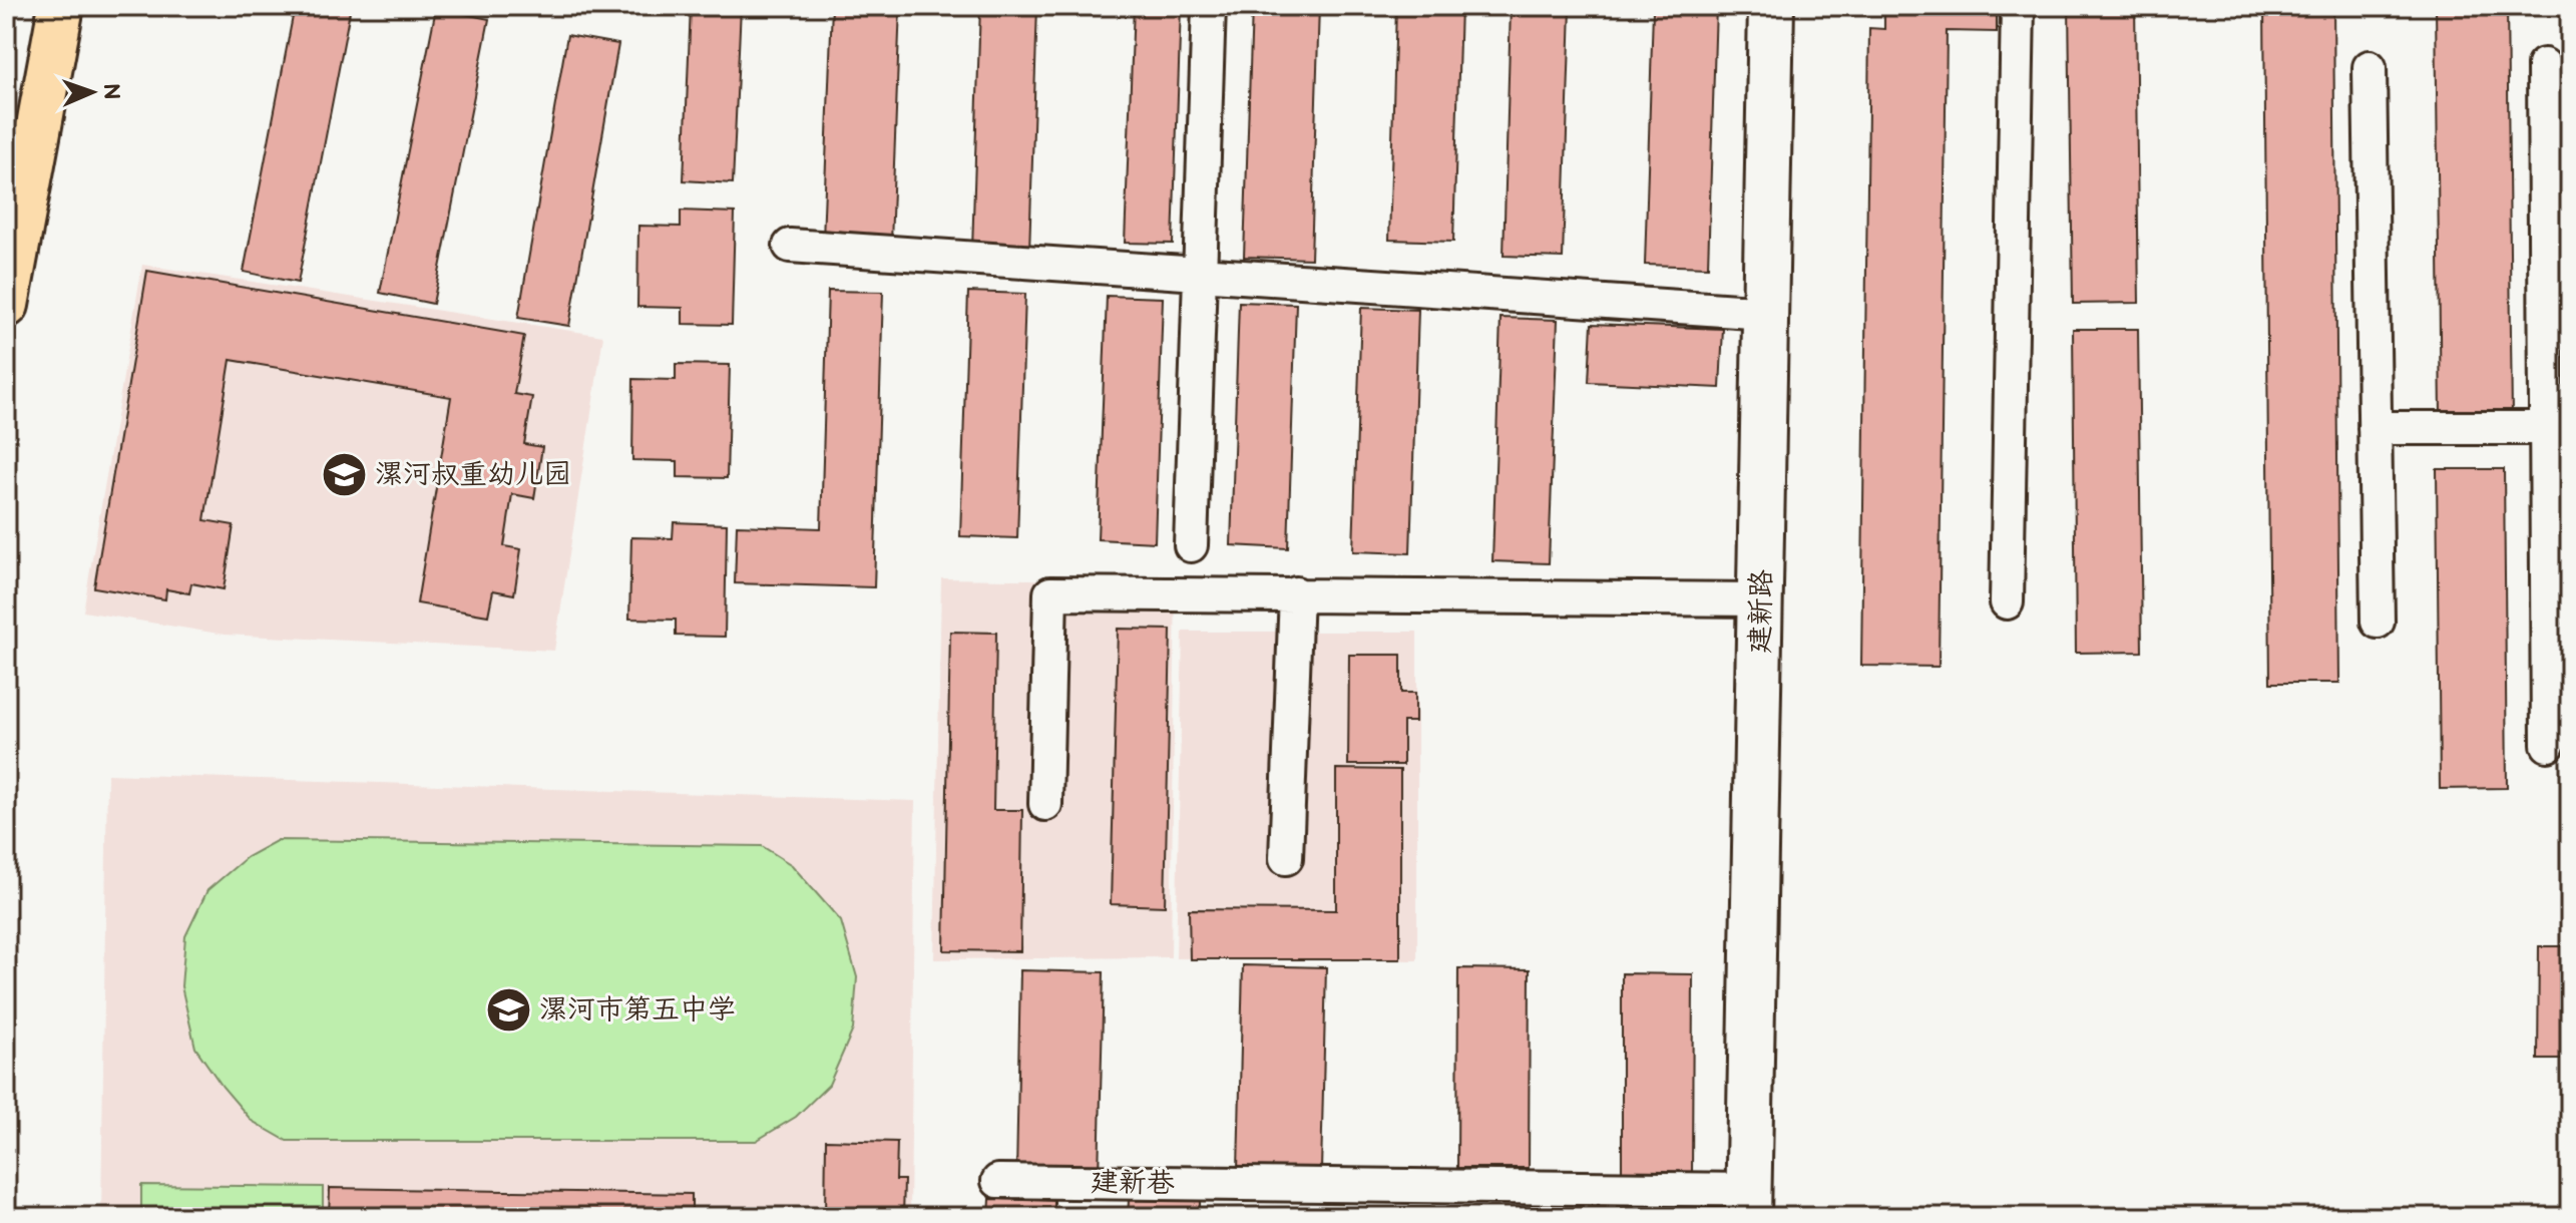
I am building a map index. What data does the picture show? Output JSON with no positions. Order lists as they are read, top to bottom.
{
  "streets": {
    "street": ["建新路", "建新巷"]
  },
  "crossings": [
    ["建新路", "建新巷"]
  ],
  "places": {
    "school or university": ["漯河叔重幼儿园", "漯河市第五中学"]
  },
  "north": "right"
}
